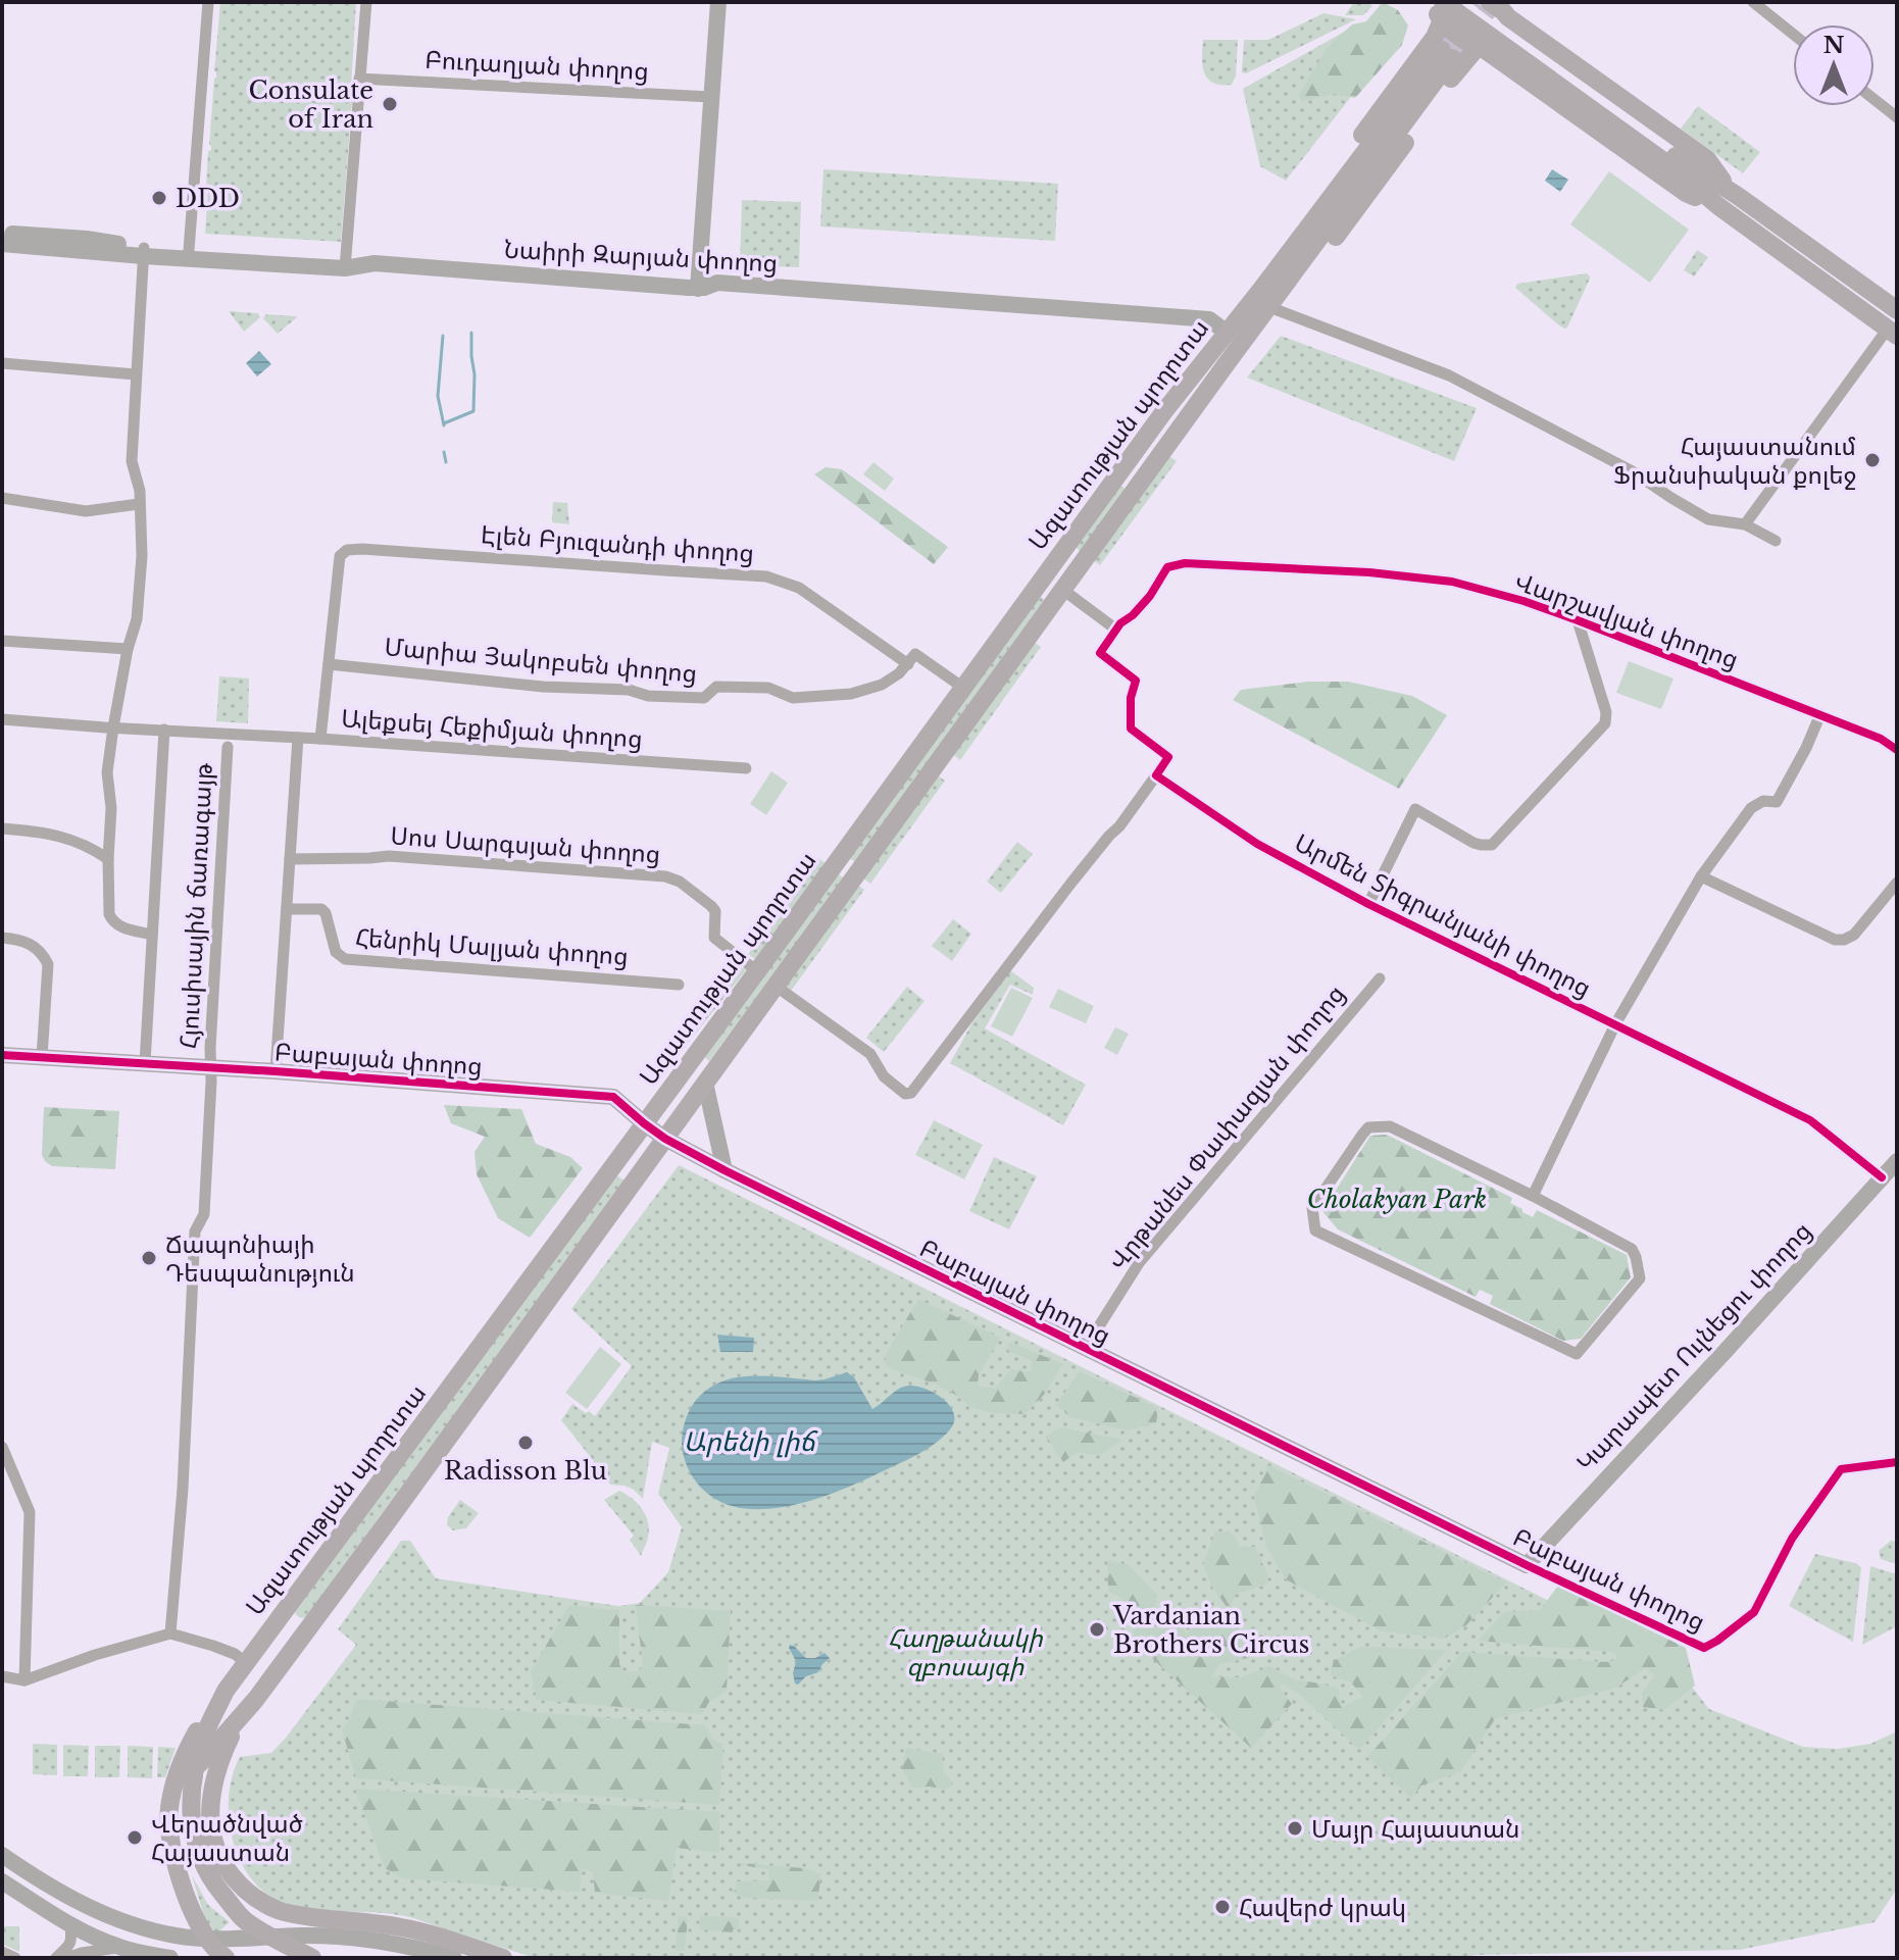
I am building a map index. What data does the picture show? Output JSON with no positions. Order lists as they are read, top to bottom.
{
  "streets": {
    "main road": ["Ազատության պողոտա"],
    "street": [
      "Բուդաղյան փողոց",
      "Նաիրի Զարյան փողոց",
      "Էլեն Բյուզանդի փողոց",
      "Վարշավյան փողոց",
      "Մարիա Յակոբսեն փողոց",
      "Ալեքսեյ Հեքիմյան փողոց",
      "Սոս Սարգսյան փողոց",
      "Հյուսիսային ճառագայթ",
      "Արմեն Տիգրանյանի փողոց",
      "Հենրիկ Մալյան փողոց",
      "Բաբայան փողոց",
      "Վրթանես Փափազյան փողոց",
      "Կարապետ Ուլնեցու փողոց"
    ]
  },
  "crossings": [
    ["Նաիրի Զարյան փողոց", "Ազատության պողոտա"],
    ["Ազատության պողոտա", "Սոս Սարգսյան փողոց"],
    ["Ազատության պողոտա", "Բաբայան փողոց"],
    ["Էլեն Բյուզանդի փողոց", "Մարիա Յակոբսեն փողոց"],
    ["Հյուսիսային ճառագայթ", "Բաբայան փողոց"],
    ["Արմեն Տիգրանյանի փողոց", "Կարապետ Ուլնեցու փողոց"],
    ["Բաբայան փողոց", "Վրթանես Փափազյան փողոց"],
    ["Բաբայան փողոց", "Կարապետ Ուլնեցու փողոց"]
  ],
  "water": ["Արենի լիճ"],
  "parks": ["Cholakyan Park", "Հաղթանակի զբոսայգի"],
  "places": [
    "Consulate of Iran",
    "DDD",
    "Հայաստանում Ֆրանսիական քոլեջ",
    "Ճապոնիայի Դեսպանություն",
    "Radisson Blu",
    "Vardanian Brothers Circus",
    "Մայր Հայաստան",
    "Վերածնված Հայաստան",
    "Հավերժ կրակ"
  ],
  "north": "top"
}
